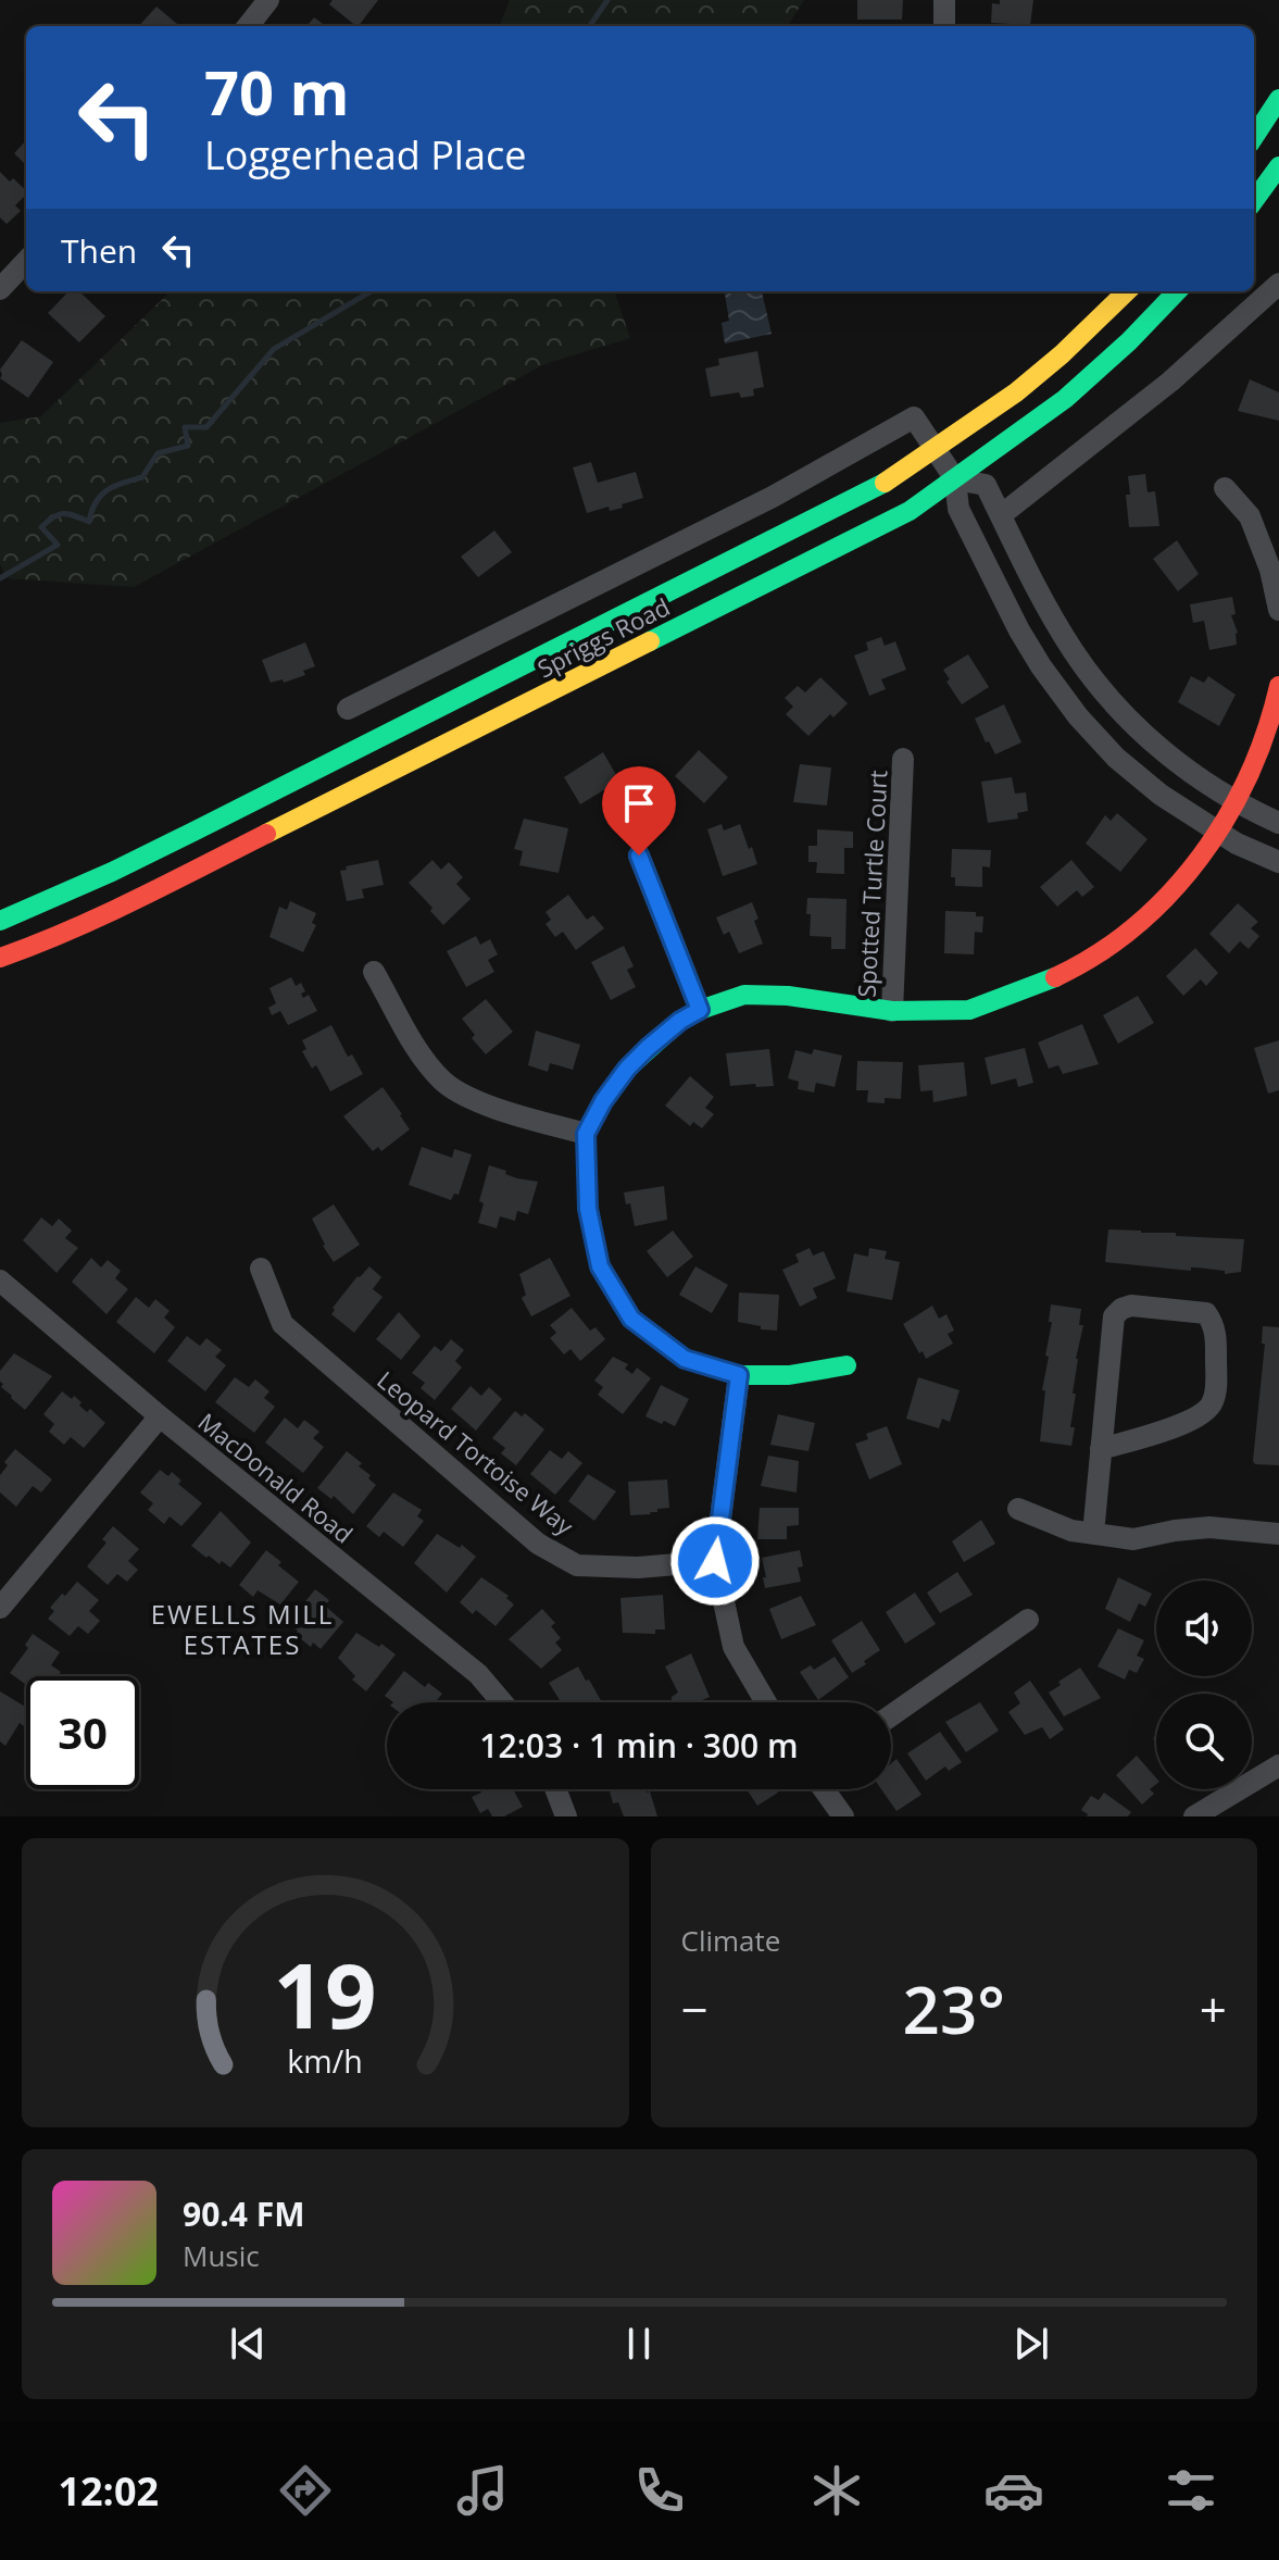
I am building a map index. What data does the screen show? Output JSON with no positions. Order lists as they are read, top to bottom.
{
  "streets": {
    "main road": ["Spriggs Road"],
    "street": ["Spotted Turtle Court", "Leopard Tortoise Way", "MacDonald Road"]
  },
  "districts": ["EWELLS MILL ESTATES"],
  "page": {
    "turn": ["70 m", "Loggerhead Place"],
    "then": "Then",
    "limit": "30",
    "trip": "12:03 · 1 min · 300 m",
    "tile": "Climate",
    "heat": ["−", "23°", "+"],
    "song": ["90.4 FM", "Music"],
    "tabs": "12:02",
    "gauge": ["19", "km/h"]
  }
}
